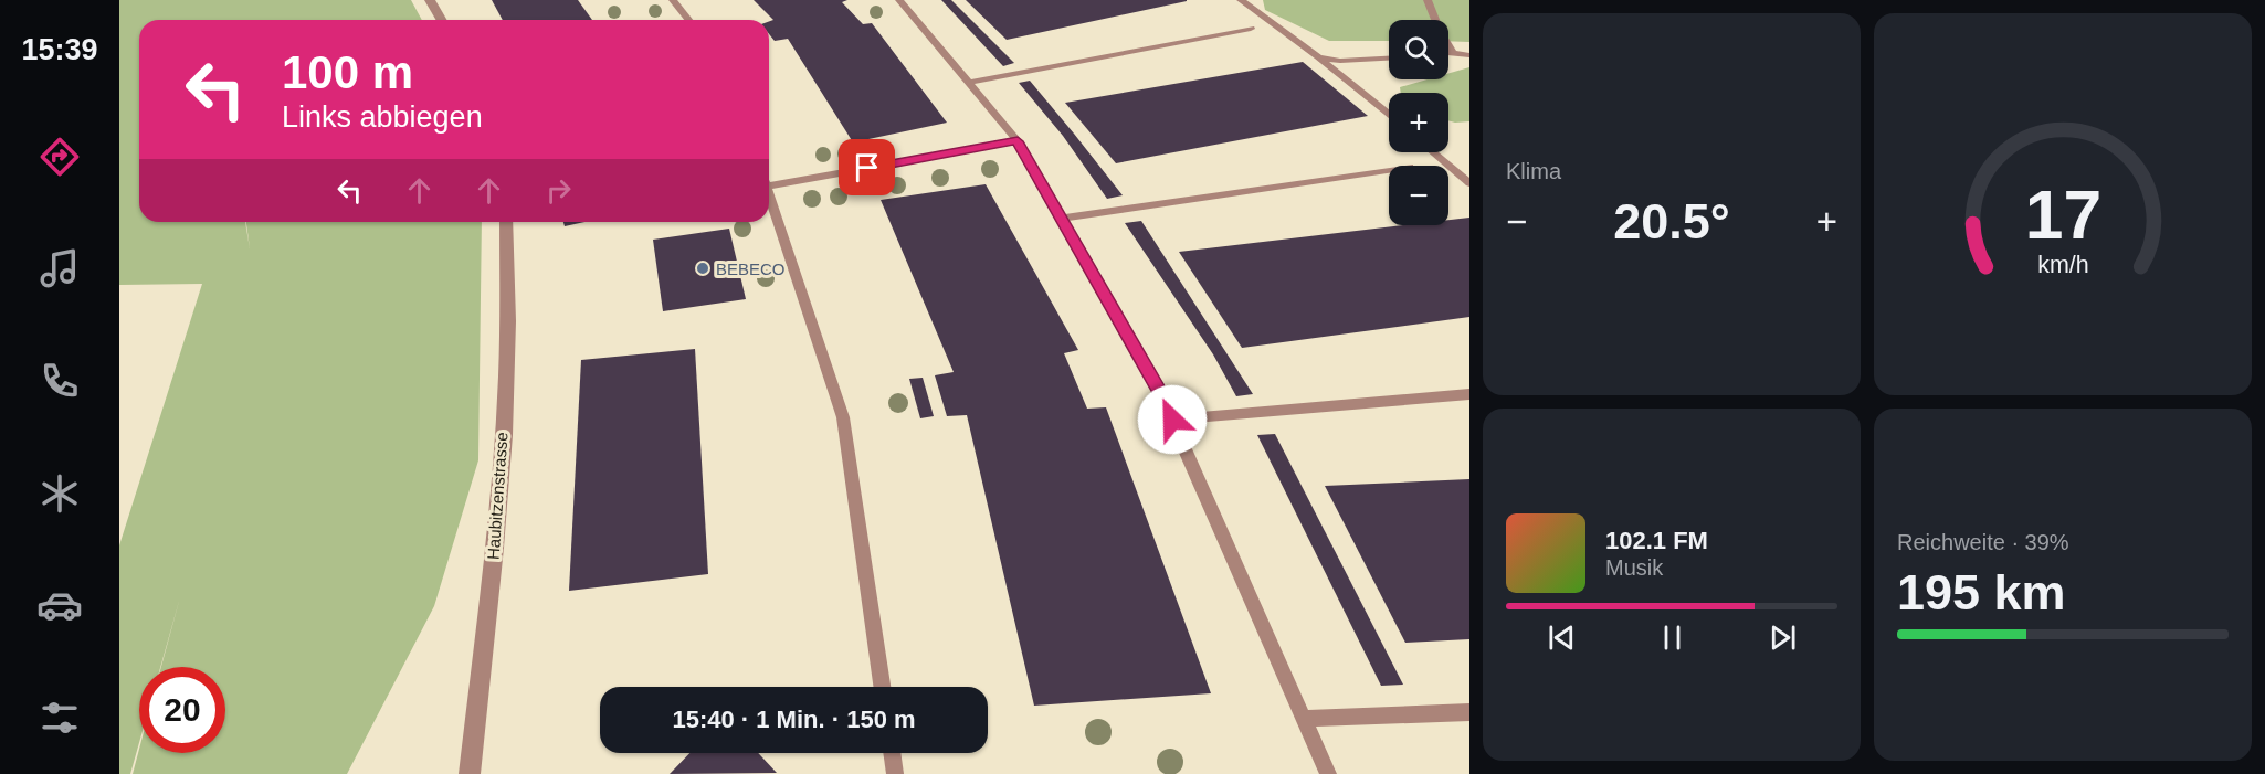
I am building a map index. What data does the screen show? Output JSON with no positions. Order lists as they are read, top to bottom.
{
  "streets": {
    "street": ["Haubitzenstrasse"]
  },
  "places": ["BEBECO"],
  "page": {
    "tabs": "15:39",
    "tile": [
      "Klima",
      ["Reichweite · 39%", "195 km"]
    ],
    "map_buttons": ["+", "−"],
    "turn": ["100 m", "Links abbiegen"],
    "heat": ["−", "20.5°", "+"],
    "song": ["102.1 FM", "Musik"],
    "limit": "20",
    "trip": "15:40 · 1 Min. · 150 m",
    "gauge": ["17", "km/h"]
  }
}
